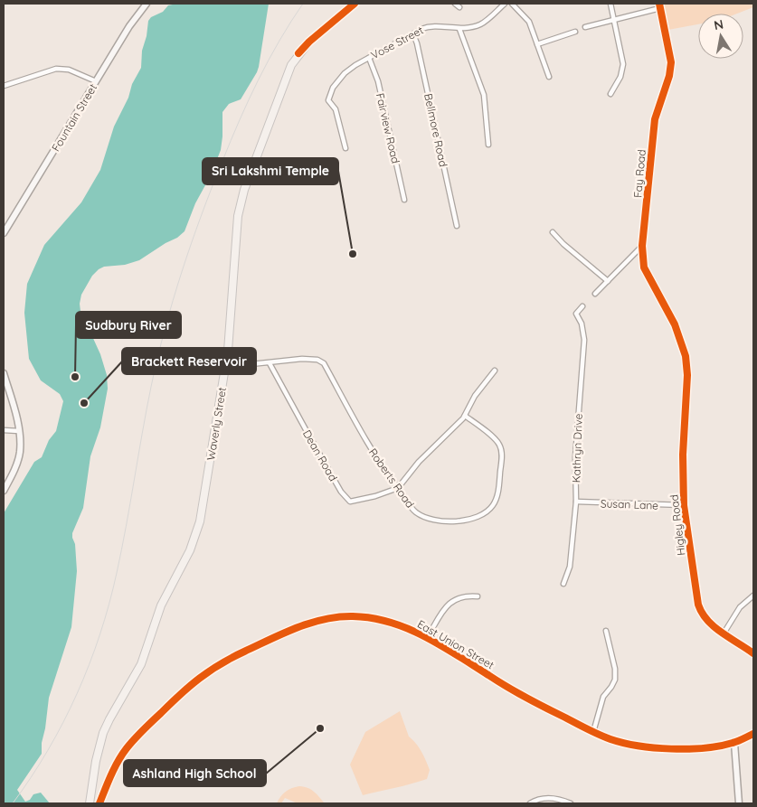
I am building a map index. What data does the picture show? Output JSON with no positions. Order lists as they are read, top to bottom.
{
  "streets": {
    "main road": ["Waverly Street"],
    "street": [
      "Vose Street",
      "Fountain Street",
      "Fairview Road",
      "Bellmore Road",
      "Fay Road",
      "Kathryn Drive",
      "Dean Road",
      "Roberts Road",
      "Susan Lane",
      "Higley Road",
      "East Union Street"
    ]
  },
  "crossings": [
    ["Vose Street", "Fairview Road"],
    ["Vose Street", "Bellmore Road"],
    ["Fay Road", "Higley Road"],
    ["Waverly Street", "Roberts Road"],
    ["Kathryn Drive", "Susan Lane"],
    ["Dean Road", "Roberts Road"],
    ["Susan Lane", "Higley Road"]
  ],
  "places": [
    "Sri Lakshmi Temple",
    "Sudbury River",
    "Brackett Reservoir",
    "Ashland High School"
  ],
  "north": "top"
}
